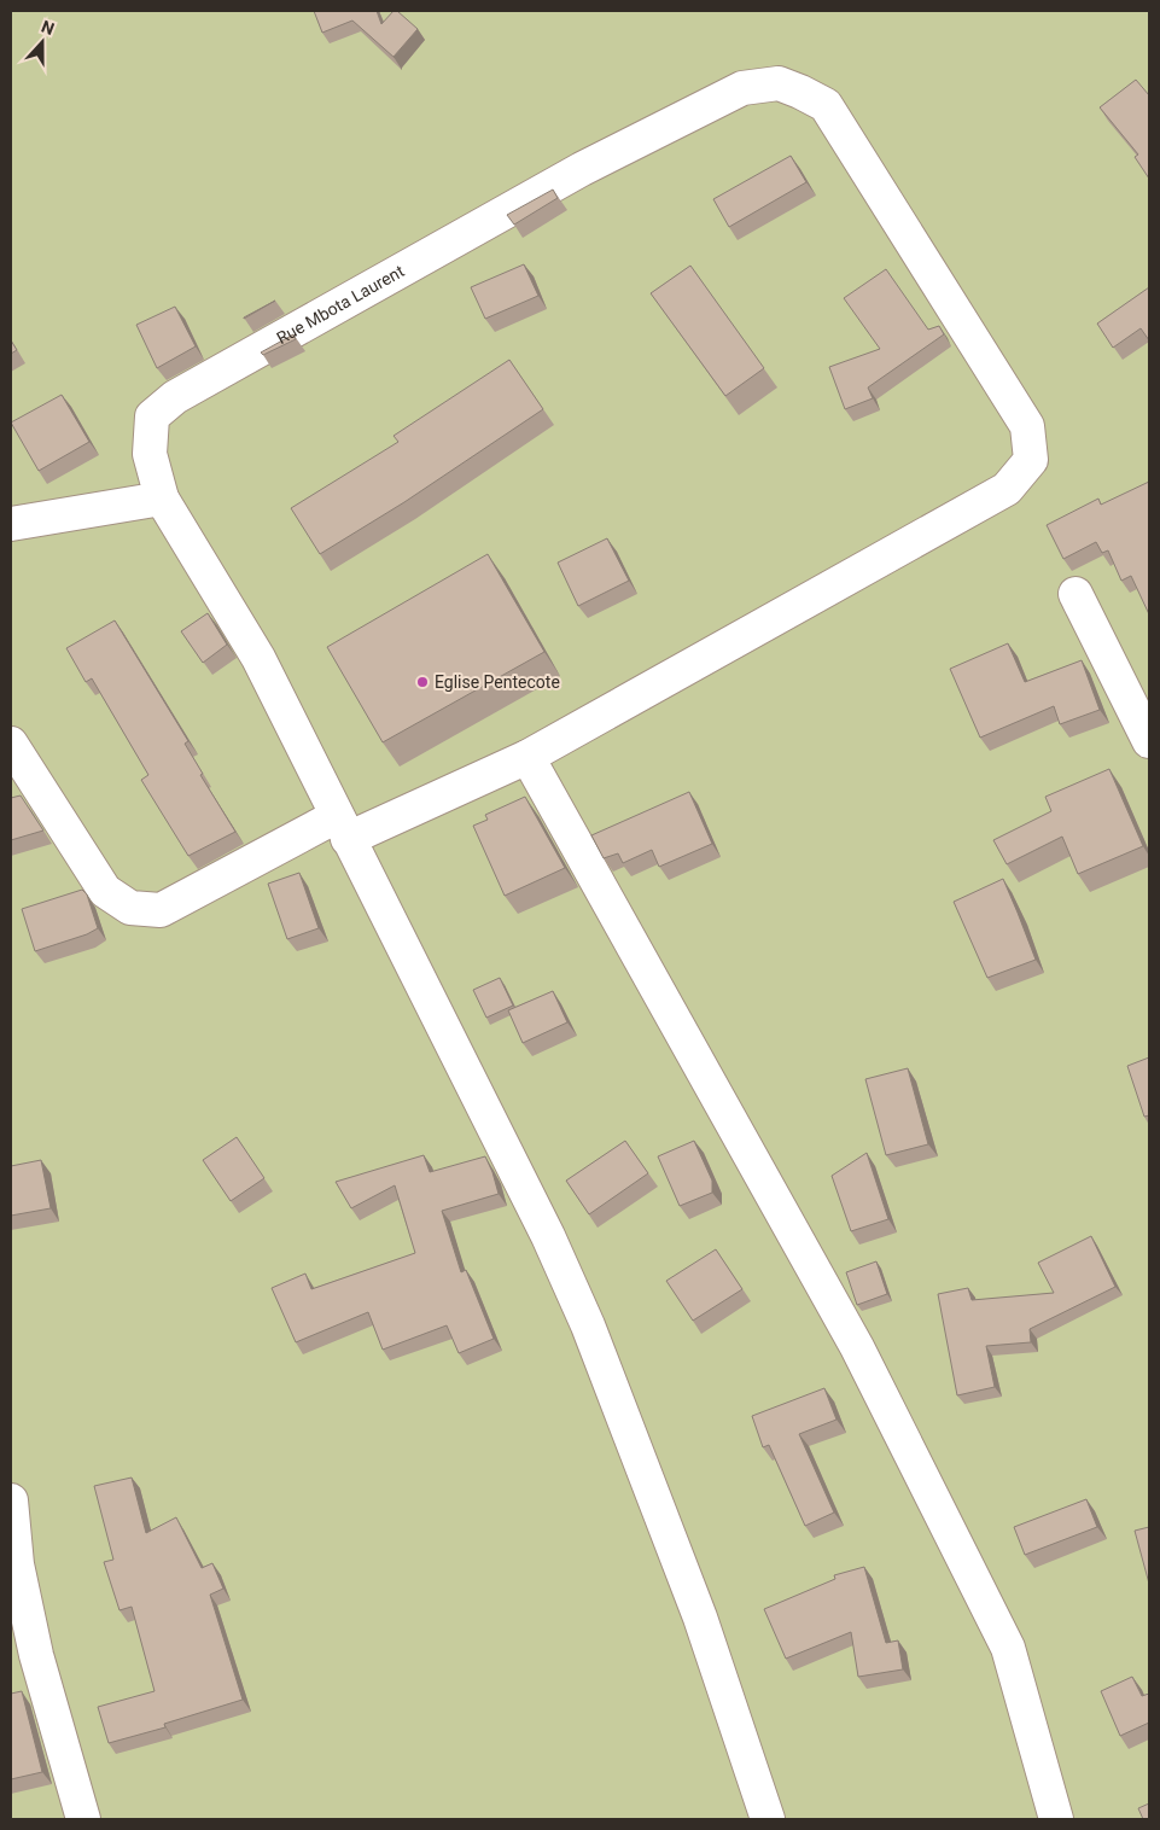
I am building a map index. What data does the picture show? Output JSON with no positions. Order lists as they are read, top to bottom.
{
  "streets": {
    "street": ["Rue Mbota Laurent"]
  },
  "places": ["Eglise Pentecote"],
  "north": "top"
}
